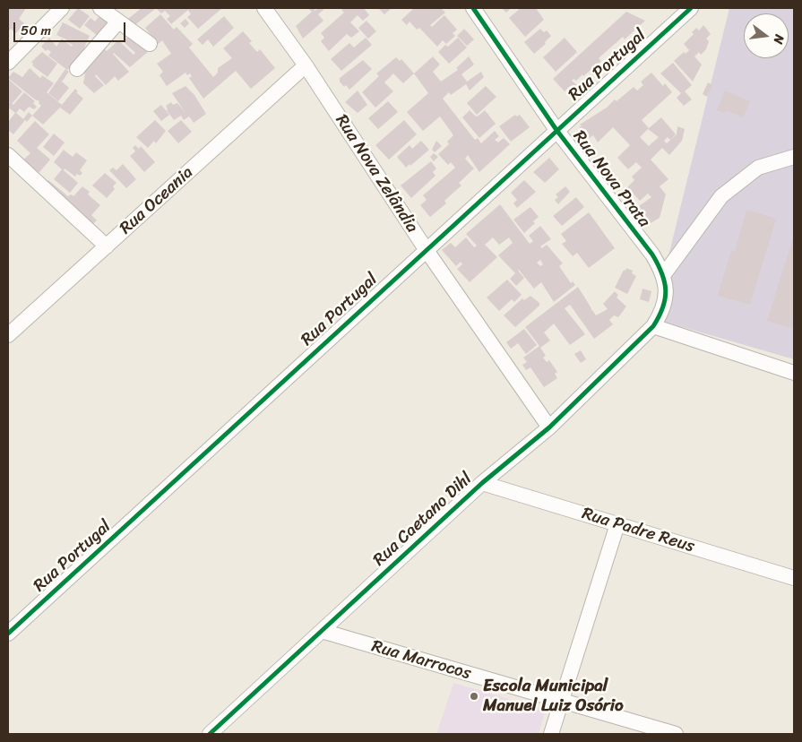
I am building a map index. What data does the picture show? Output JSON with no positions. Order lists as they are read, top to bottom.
{
  "streets": {
    "street": [
      "Rua Portugal",
      "Rua Nova Zelândia",
      "Rua Nova Prata",
      "Rua Oceania",
      "Rua Caetano Dihl",
      "Rua Padre Reus",
      "Rua Marrocos"
    ]
  },
  "crossings": [
    ["Rua Portugal", "Rua Nova Zelândia"],
    ["Rua Portugal", "Rua Nova Prata"],
    ["Rua Nova Zelândia", "Rua Oceania"],
    ["Rua Nova Zelândia", "Rua Caetano Dihl"],
    ["Rua Nova Prata", "Rua Caetano Dihl"],
    ["Rua Caetano Dihl", "Rua Padre Reus"],
    ["Rua Caetano Dihl", "Rua Marrocos"]
  ],
  "places": ["Escola Municipal Manuel Luiz Osório"],
  "scale_bar": "50 m",
  "north": "right"
}
